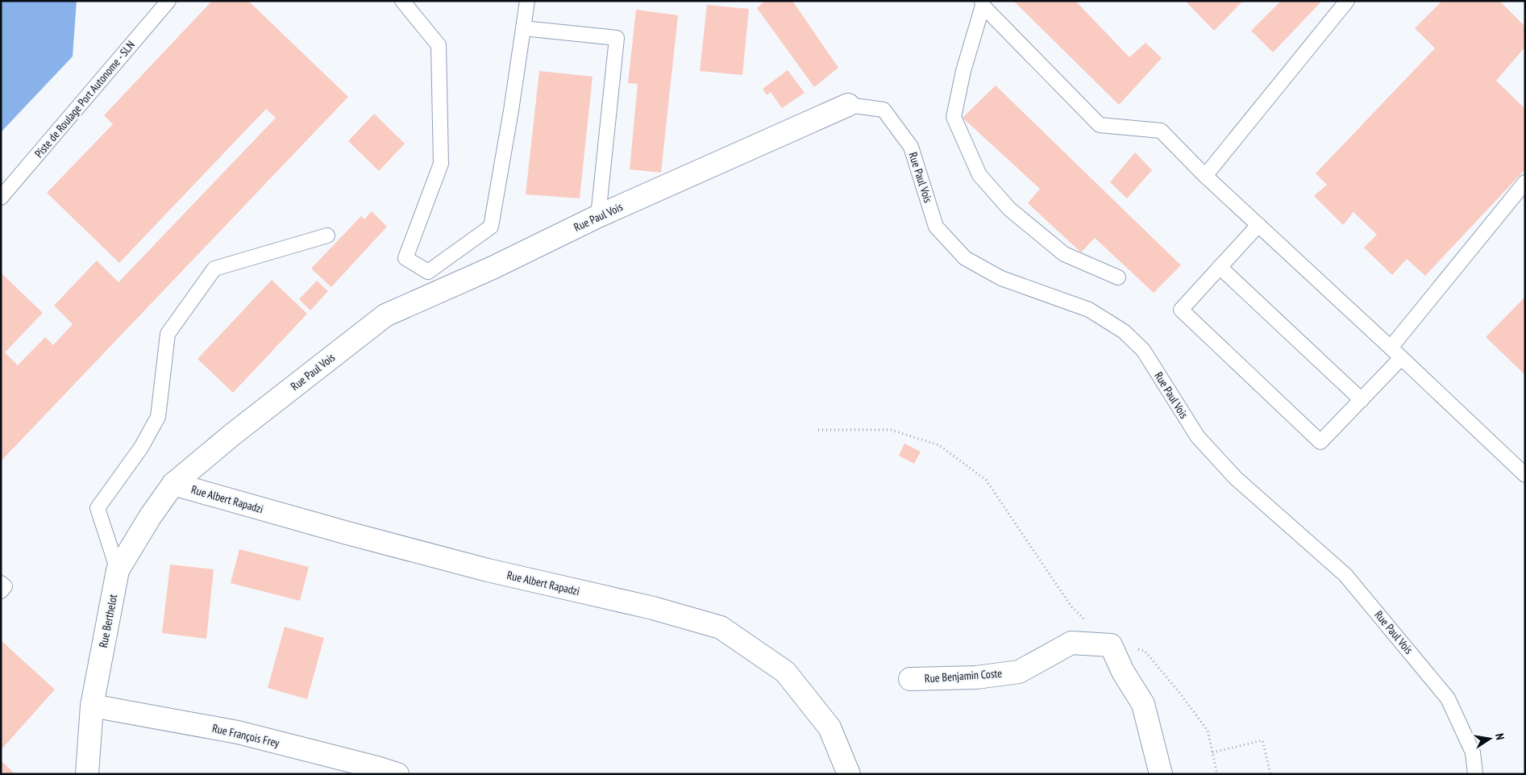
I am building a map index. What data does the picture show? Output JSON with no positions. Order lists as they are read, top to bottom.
{
  "streets": {
    "street": [
      "Rue Paul Vois",
      "Rue Albert Rapadzi",
      "Rue Berthelot",
      "Rue Benjamin Coste",
      "Rue François Frey"
    ],
    "lane": ["Piste de Roulage Port Autonome - SLN"]
  },
  "crossings": [
    ["Rue Paul Vois", "Rue Albert Rapadzi"],
    ["Rue Paul Vois", "Rue Berthelot"],
    ["Rue Albert Rapadzi", "Rue Berthelot"],
    ["Rue Berthelot", "Rue François Frey"]
  ],
  "north": "right"
}
